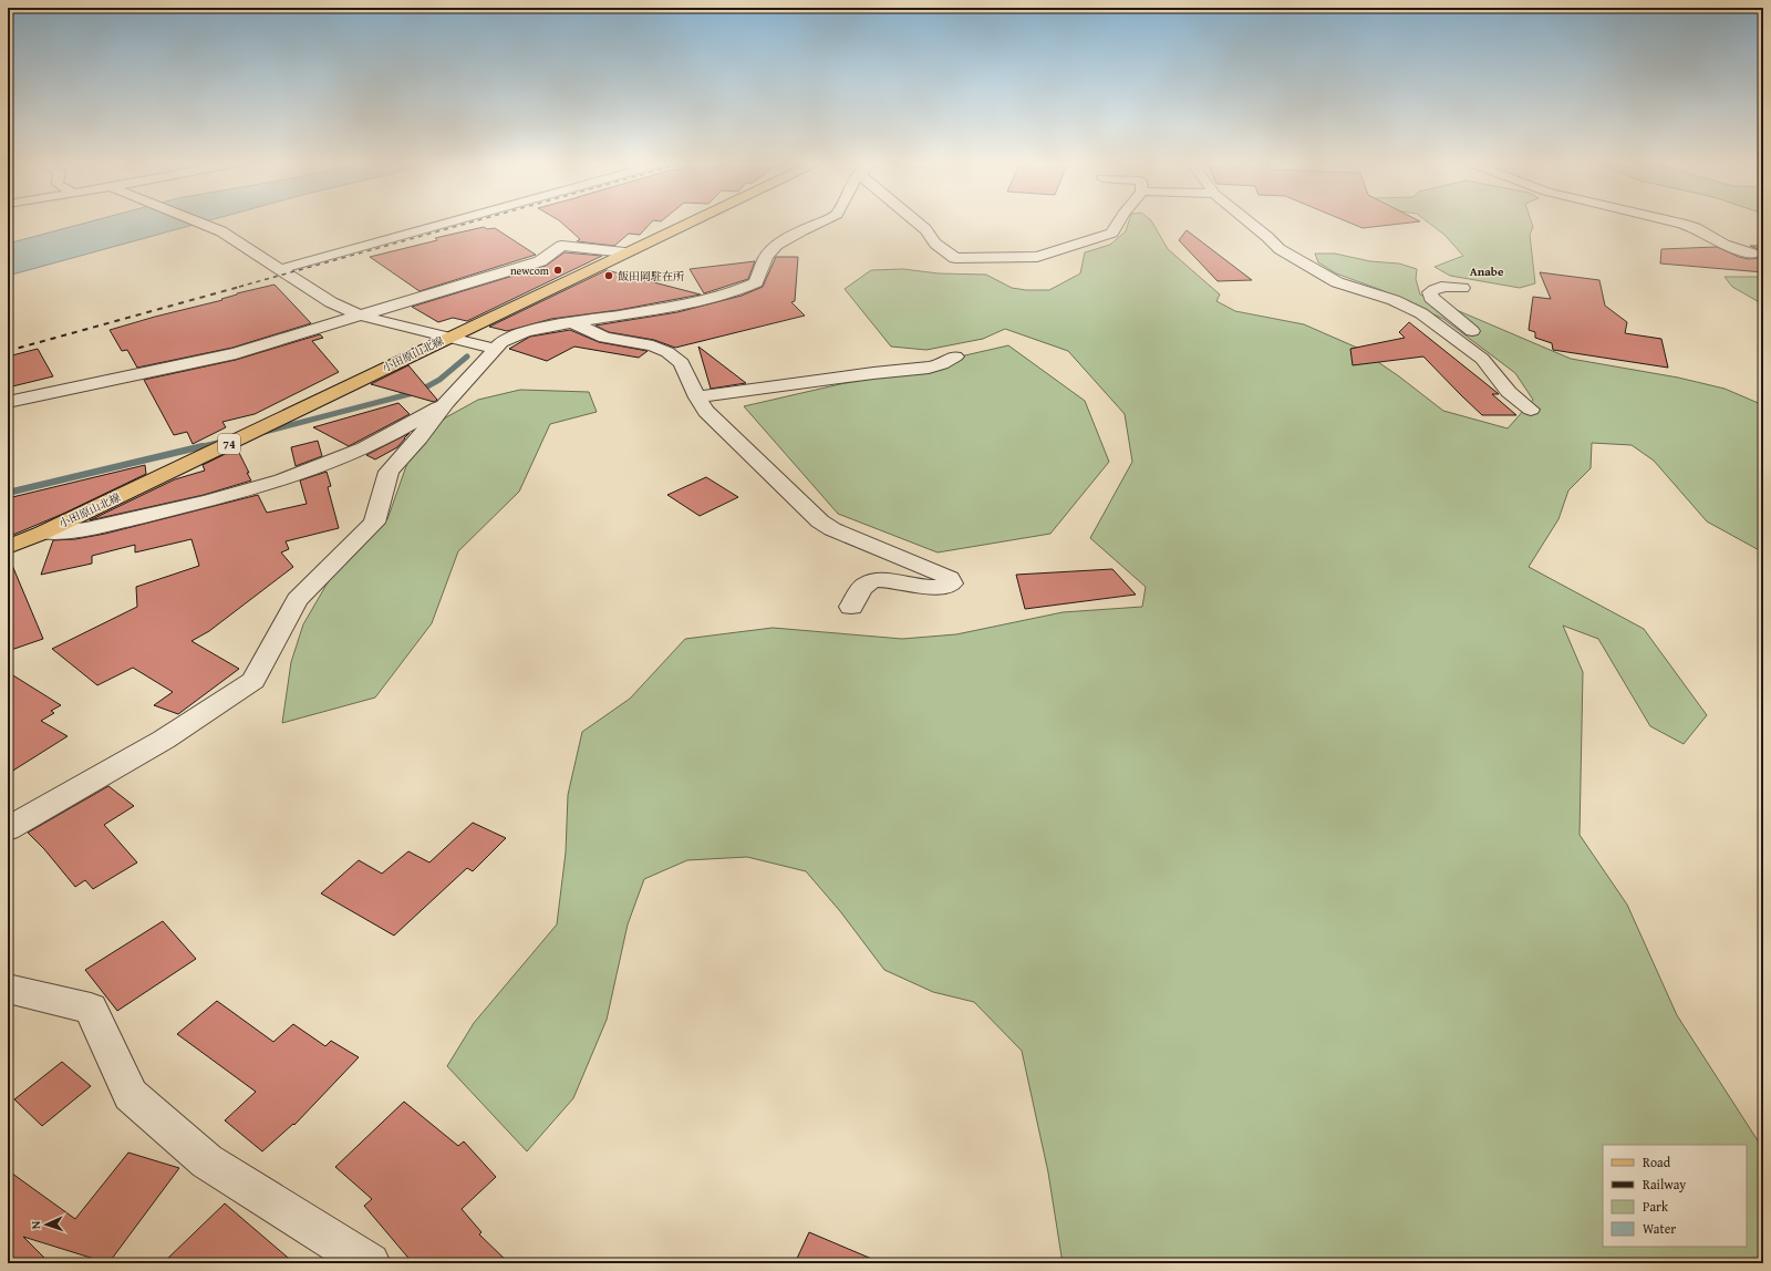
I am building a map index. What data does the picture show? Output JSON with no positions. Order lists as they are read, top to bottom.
{
  "streets": {
    "main road": ["小田原山北線", "74"]
  },
  "districts": ["Anabe"],
  "places": ["newcom", "飯田岡駐在所"],
  "legend": [
    "Road",
    "Railway",
    "Park",
    "Water"
  ],
  "north": "left"
}
